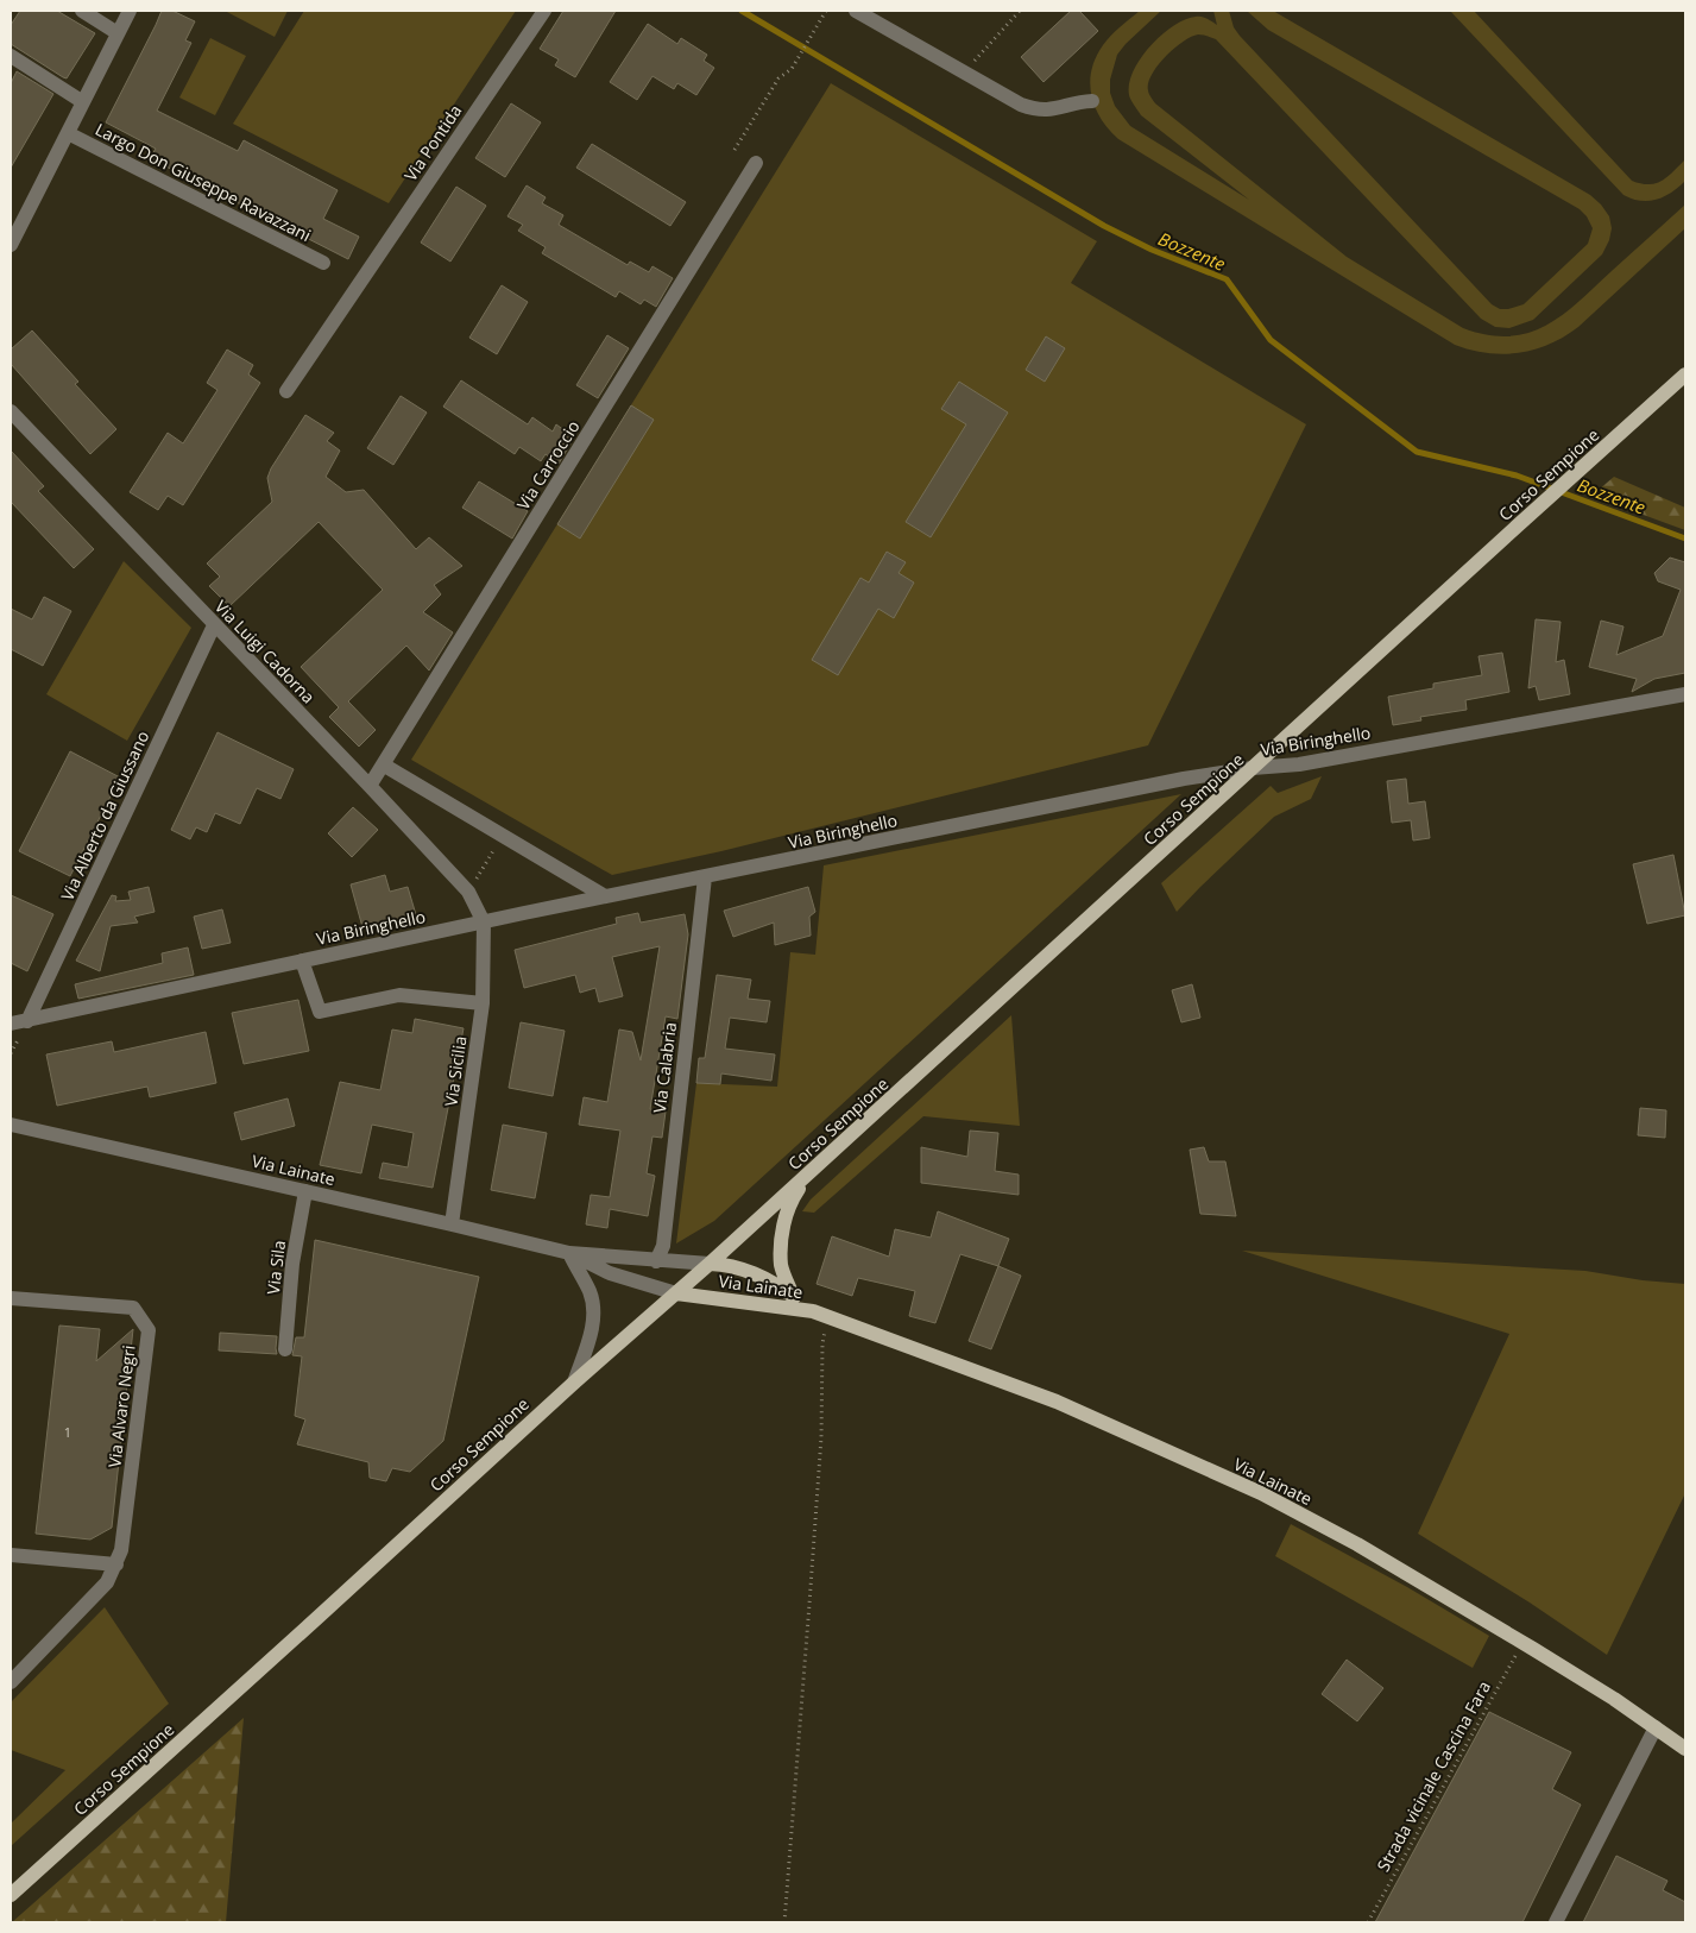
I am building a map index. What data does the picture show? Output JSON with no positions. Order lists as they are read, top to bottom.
{
  "streets": {
    "main road": ["Corso Sempione", "Via Lainate"],
    "street": [
      "Via Pontida",
      "Largo Don Giuseppe Ravazzani",
      "Via Carroccio",
      "Via Luigi Cadorna",
      "Via Biringhello",
      "Via Alberto da Giussano",
      "Via Calabria",
      "Via Sicilia",
      "Via Sila",
      "Via Alvaro Negri"
    ],
    "path": ["Strada vicinale Cascina Fara"]
  },
  "crossings": [
    ["Via Carroccio", "Via Luigi Cadorna"],
    ["Corso Sempione", "Via Biringhello"],
    ["Corso Sempione", "Via Lainate"],
    ["Via Luigi Cadorna", "Via Biringhello"],
    ["Via Luigi Cadorna", "Via Alberto da Giussano"],
    ["Via Luigi Cadorna", "Via Sicilia"],
    ["Via Biringhello", "Via Alberto da Giussano"],
    ["Via Biringhello", "Via Calabria"],
    ["Via Biringhello", "Via Sicilia"],
    ["Via Calabria", "Via Lainate"],
    ["Via Sicilia", "Via Lainate"],
    ["Via Lainate", "Via Sila"],
    ["Via Lainate", "Strada vicinale Cascina Fara"]
  ],
  "water": ["Bozzente"],
  "house_numbers": ["1"]
}
